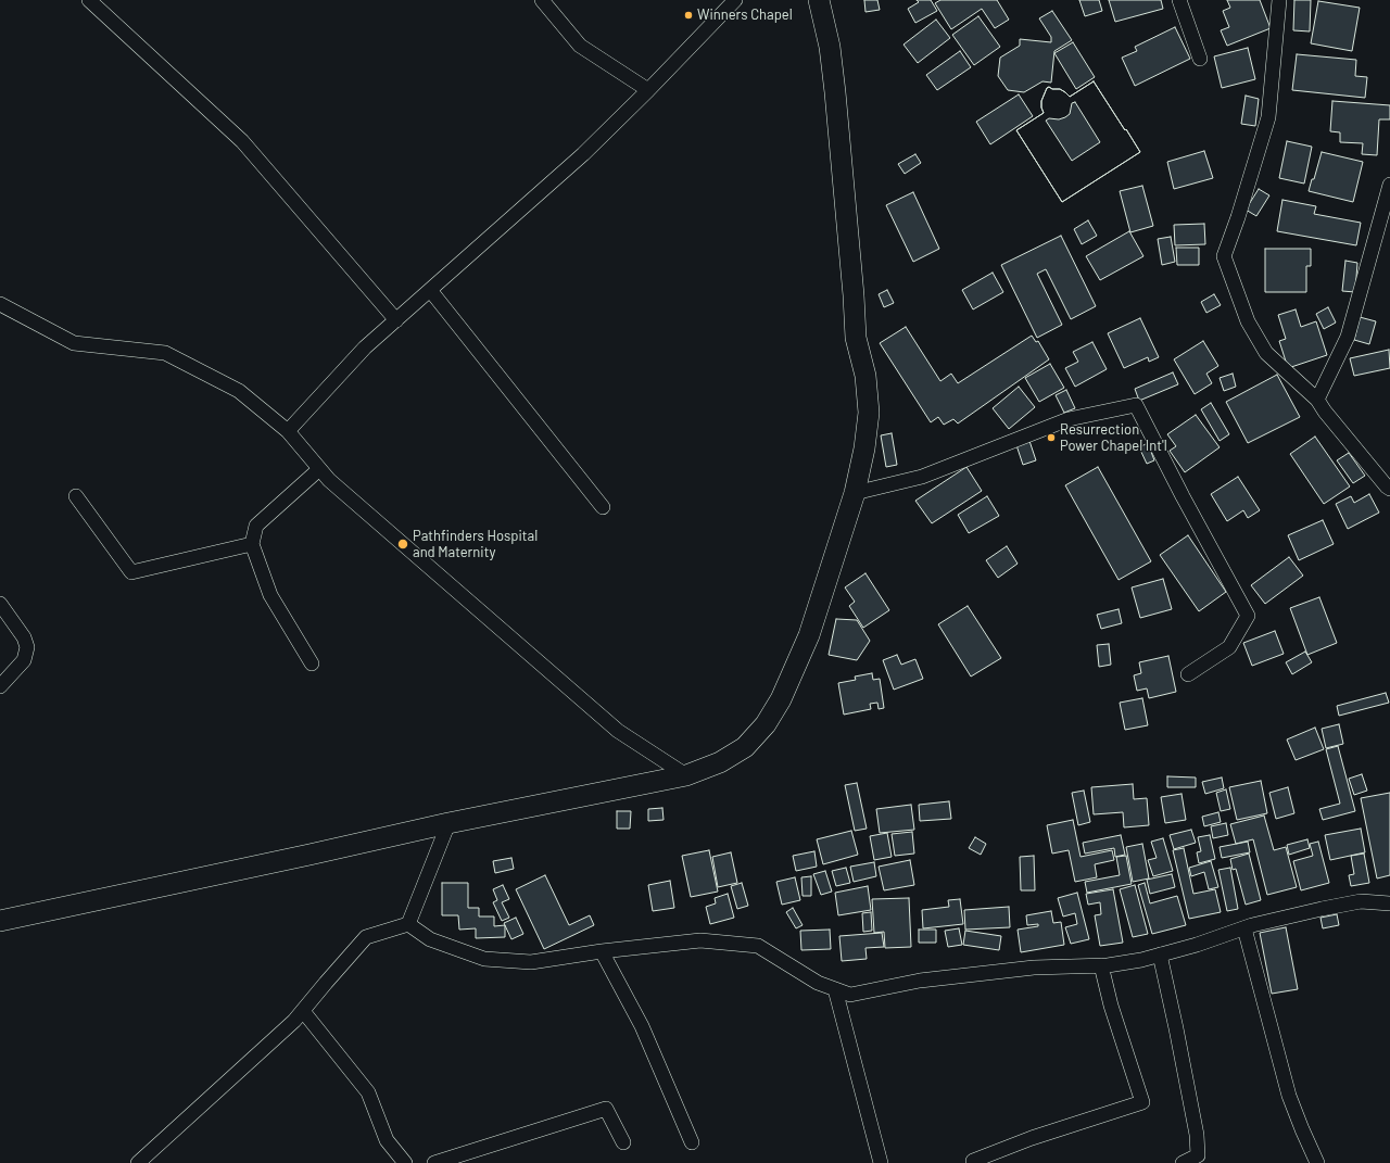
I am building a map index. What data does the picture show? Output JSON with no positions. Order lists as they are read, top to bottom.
{
  "places": ["Winners Chapel", "Resurrection Power Chapel Int'l", "Pathfinders Hospital and Maternity"]
}
